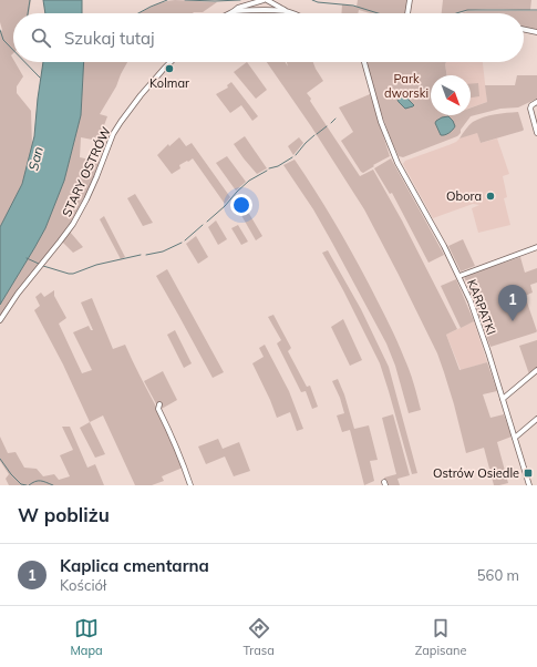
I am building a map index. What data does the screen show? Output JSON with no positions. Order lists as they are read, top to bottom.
{
  "streets": {
    "street": ["STARY OSTRÓW", "KARPATKI"]
  },
  "water": ["San"],
  "parks": ["Park dworski"],
  "places": {
    "other": ["Kolmar", "Obora"],
    "transit": ["Ostrów Osiedle"]
  },
  "north": "bottom right",
  "page": {
    "search": "Szukaj tutaj",
    "pins": "1",
    "heading": "W pobliżu",
    "list": [
      {
        "mark": "1",
        "name": "Kaplica cmentarna",
        "note": "Kościół",
        "value": "560 m"
      }
    ],
    "nav": ["Mapa", "Trasa", "Zapisane"]
  }
}
